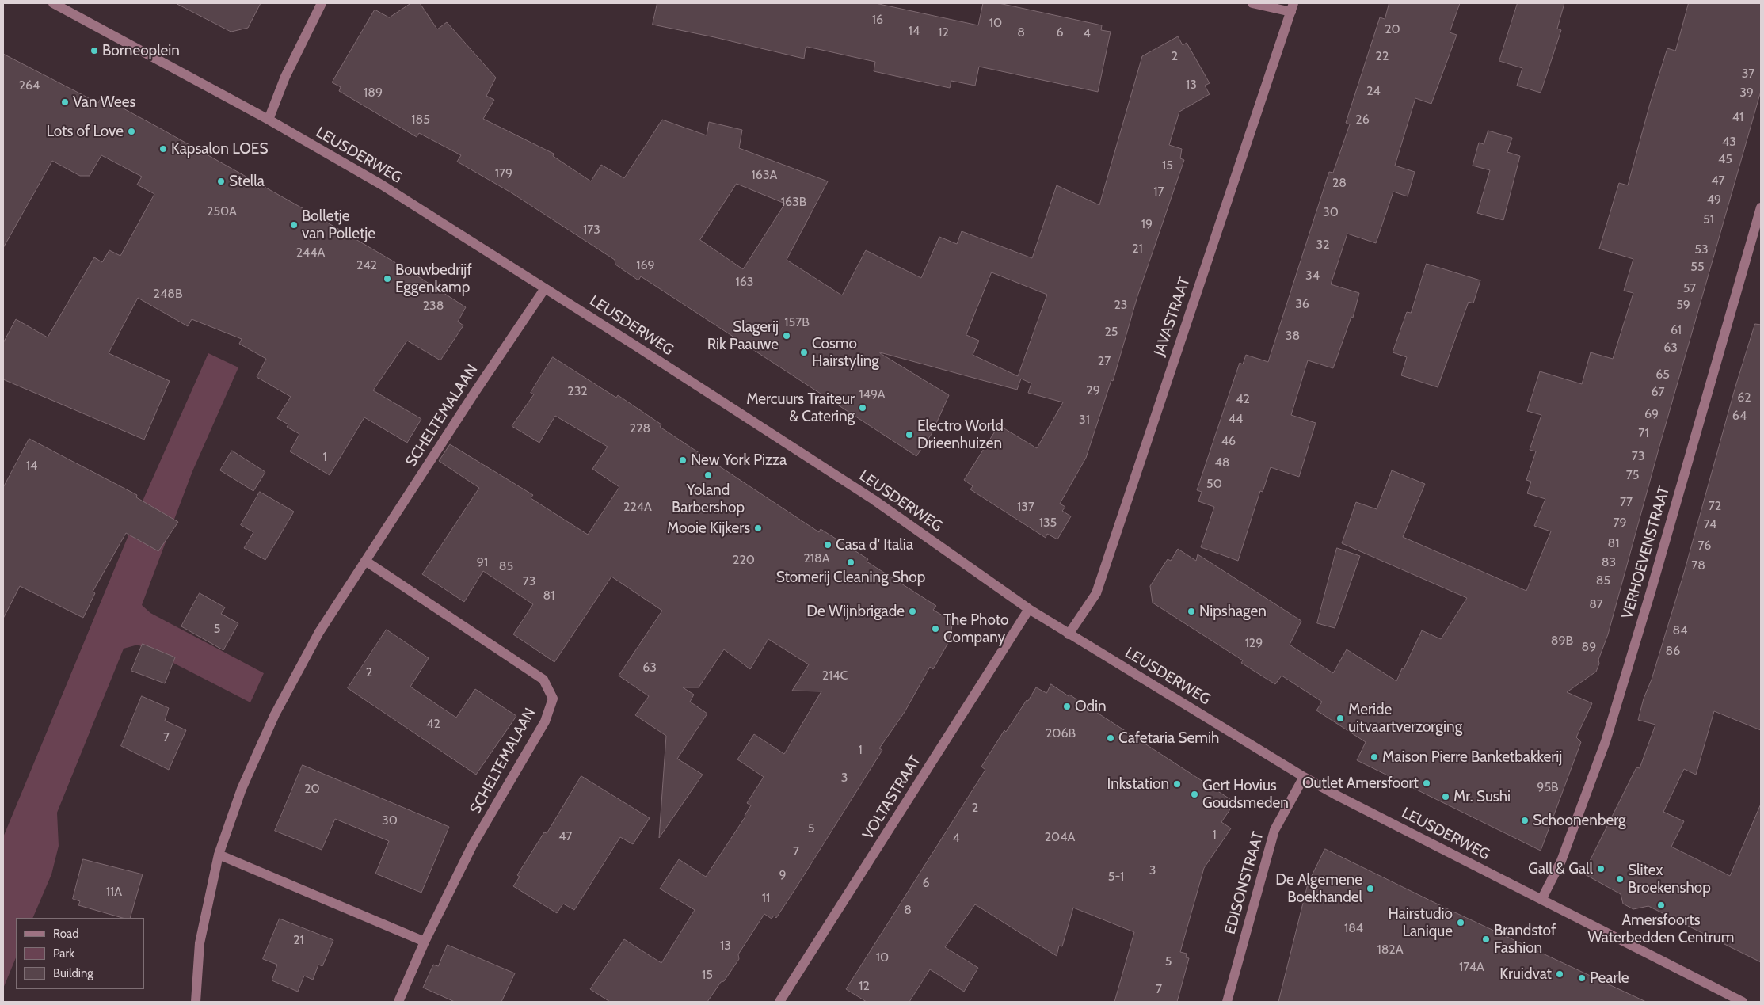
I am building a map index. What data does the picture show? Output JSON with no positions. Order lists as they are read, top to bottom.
{
  "streets": {
    "street": [
      "LEUSDERWEG",
      "JAVASTRAAT",
      "SCHELTEMALAAN",
      "VERHOEVENSTRAAT",
      "VOLTASTRAAT",
      "EDISONSTRAAT"
    ]
  },
  "crossings": [
    ["LEUSDERWEG", "JAVASTRAAT"],
    ["LEUSDERWEG", "SCHELTEMALAAN"],
    ["LEUSDERWEG", "VERHOEVENSTRAAT"],
    ["LEUSDERWEG", "VOLTASTRAAT"],
    ["LEUSDERWEG", "EDISONSTRAAT"]
  ],
  "places": [
    "Borneoplein",
    "Van Wees",
    "Lots of Love",
    "Kapsalon LOES",
    "Stella",
    "Bolletje van Polletje",
    "Bouwbedrijf Eggenkamp",
    "Slagerij Rik Paauwe",
    "Cosmo Hairstyling",
    "Mercuurs Traiteur & Catering",
    "Electro World Drieenhuizen",
    "New York Pizza",
    "Yoland Barbershop",
    "Mooie Kijkers",
    "Casa d' Italia",
    "Stomerij Cleaning Shop",
    "De Wijnbrigade",
    "Nipshagen",
    "The Photo Company",
    "Odin",
    "Meride uitvaartverzorging",
    "Cafetaria Semih",
    "Maison Pierre Banketbakkerij",
    "Outlet Amersfoort",
    "Inkstation",
    "Gert Hovius Goudsmeden",
    "Mr. Sushi",
    "Schoonenberg",
    "Gall & Gall",
    "Slitex Broekenshop",
    "De Algemene Boekhandel",
    "Amersfoorts Waterbedden Centrum",
    "Hairstudio Lanique",
    "Brandstof Fashion",
    "Kruidvat",
    "Pearle"
  ],
  "house_numbers": [
    "16",
    "10",
    "20",
    "14",
    "12",
    "8",
    "6",
    "4",
    "2",
    "22",
    "37",
    "13",
    "264",
    "24",
    "189",
    "39",
    "41",
    "185",
    "26",
    "43",
    "45",
    "15",
    "179",
    "163A",
    "47",
    "28",
    "17",
    "49",
    "163B",
    "250A",
    "30",
    "51",
    "19",
    "173",
    "32",
    "21",
    "53",
    "244A",
    "242",
    "169",
    "55",
    "34",
    "163",
    "57",
    "248B",
    "36",
    "23",
    "59",
    "238",
    "157B",
    "61",
    "25",
    "38",
    "63",
    "27",
    "65",
    "29",
    "232",
    "67",
    "149A",
    "62",
    "42",
    "69",
    "64",
    "44",
    "31",
    "228",
    "71",
    "46",
    "73",
    "1",
    "48",
    "14",
    "75",
    "50",
    "77",
    "72",
    "224A",
    "137",
    "135",
    "79",
    "74",
    "81",
    "76",
    "218A",
    "220",
    "91",
    "83",
    "78",
    "85",
    "85",
    "73",
    "81",
    "87",
    "5",
    "84",
    "89B",
    "129",
    "89",
    "86",
    "63",
    "2",
    "214C",
    "42",
    "206B",
    "7",
    "1",
    "3",
    "95B",
    "20",
    "2",
    "30",
    "5",
    "1",
    "47",
    "204A",
    "4",
    "7",
    "3",
    "9",
    "5-1",
    "6",
    "11A",
    "11",
    "8",
    "184",
    "21",
    "13",
    "182A",
    "10",
    "5",
    "174A",
    "15",
    "12",
    "7"
  ],
  "legend": ["Road", "Park", "Building"]
}
